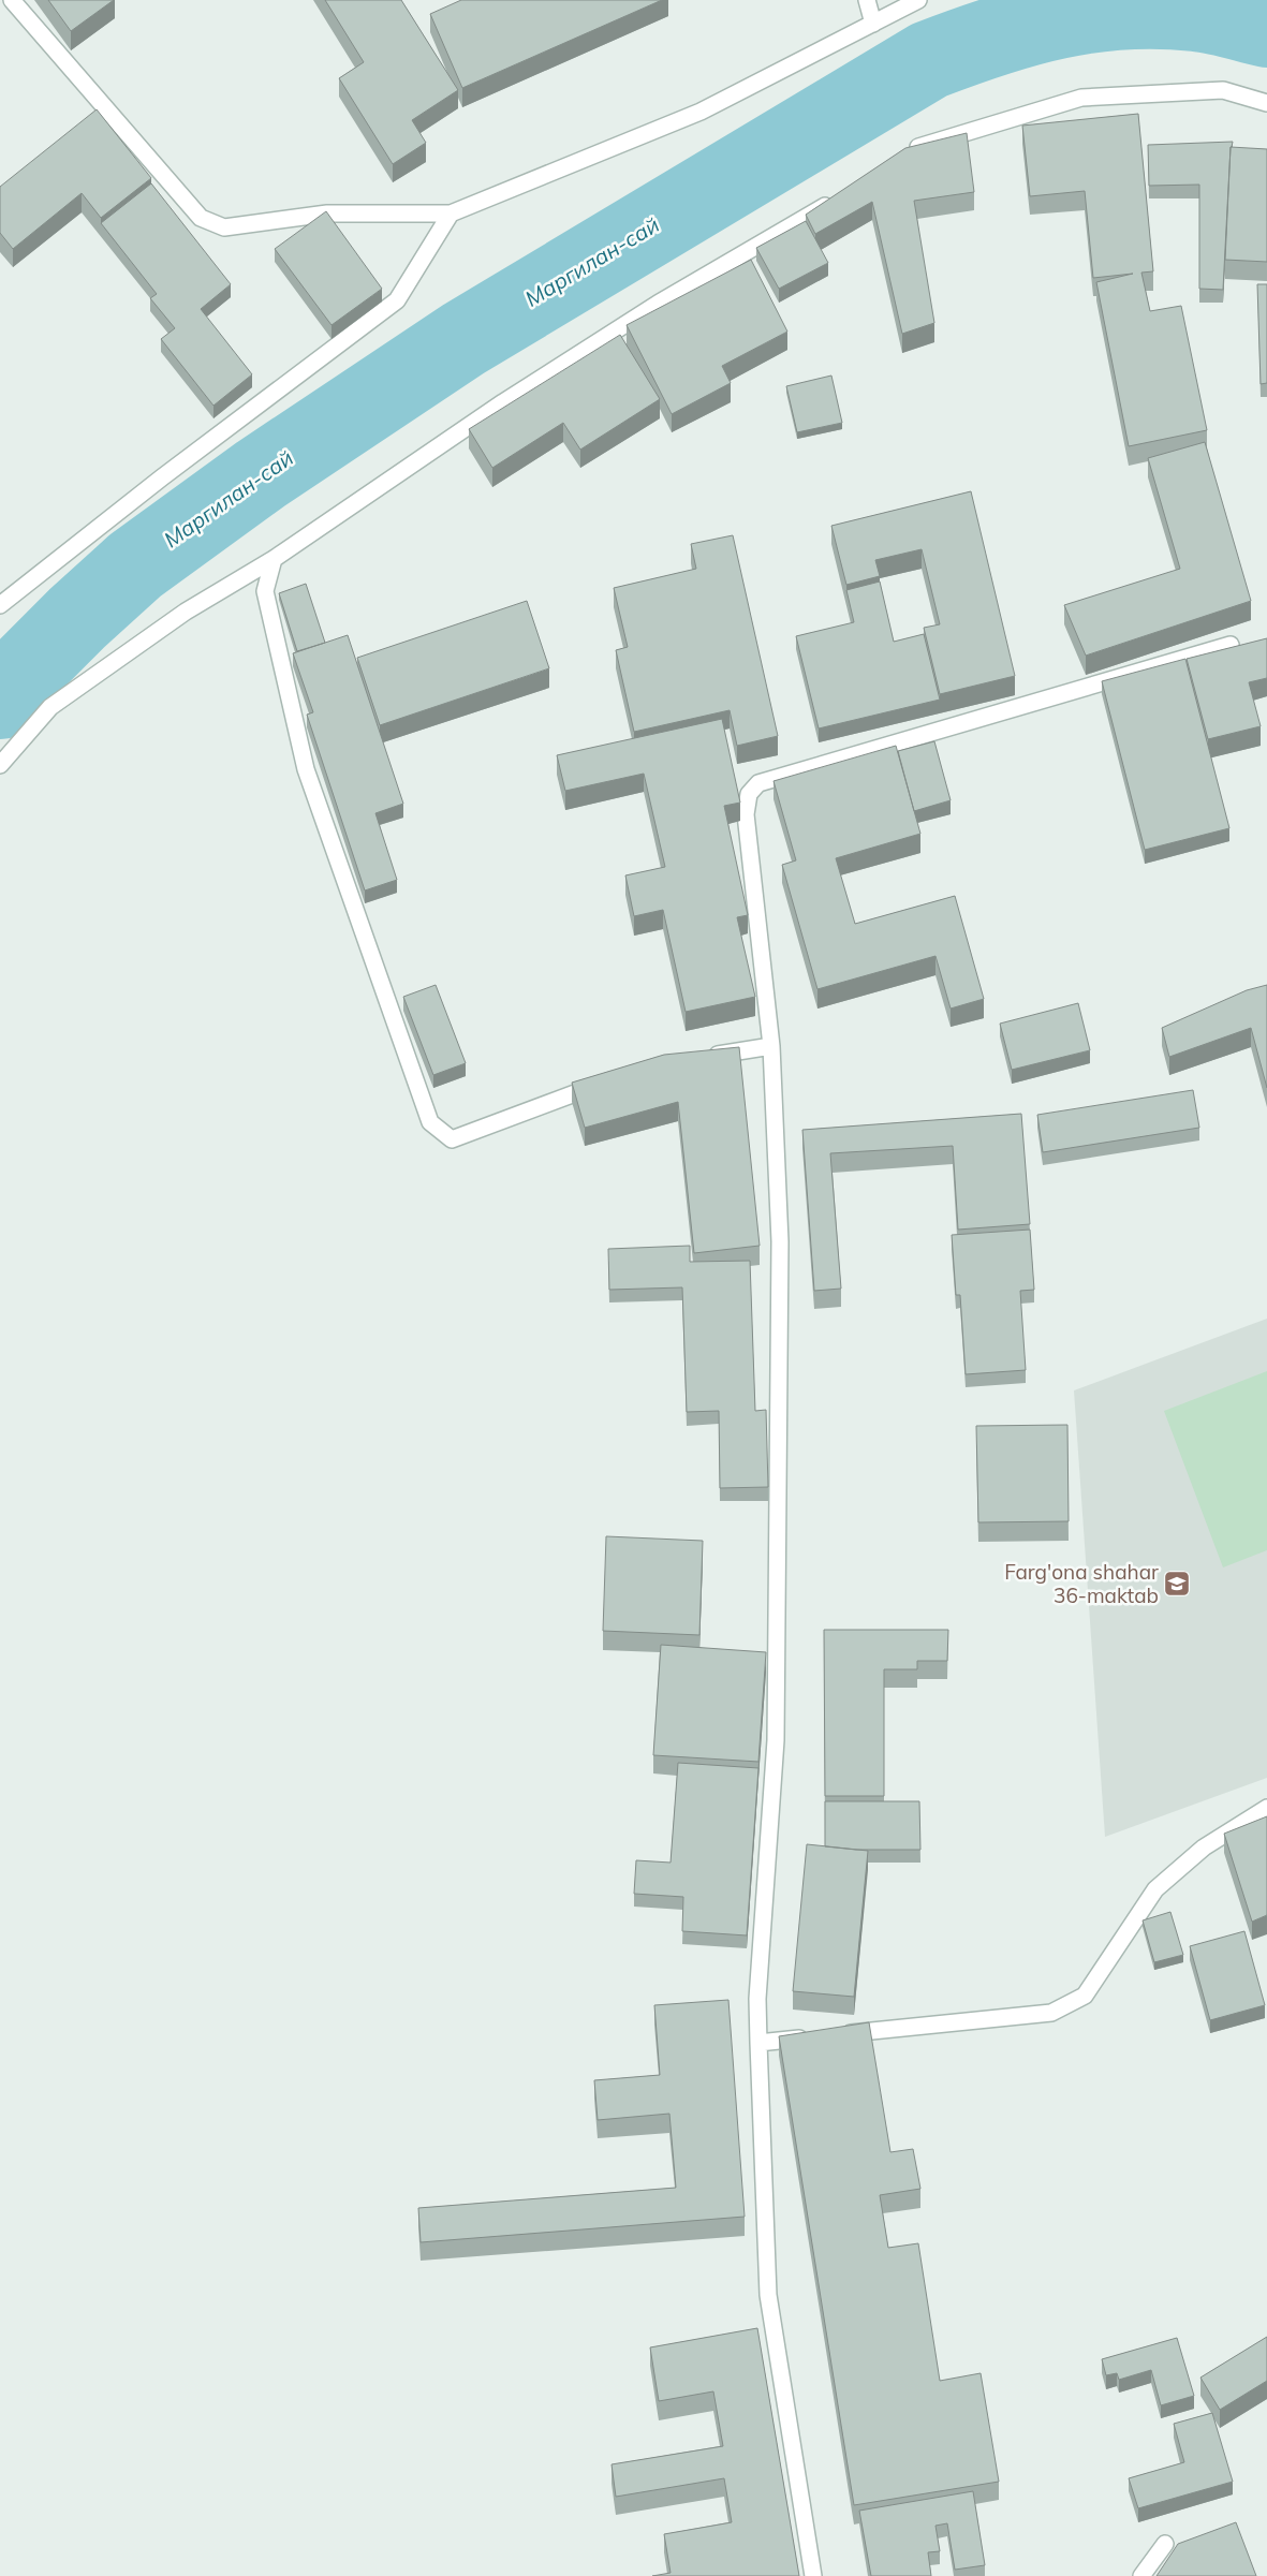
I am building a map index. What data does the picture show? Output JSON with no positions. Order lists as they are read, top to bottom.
{
  "water": ["Маргилан-сай"],
  "places": {
    "school or university": ["Farg'ona shahar 36-maktab"]
  }
}
